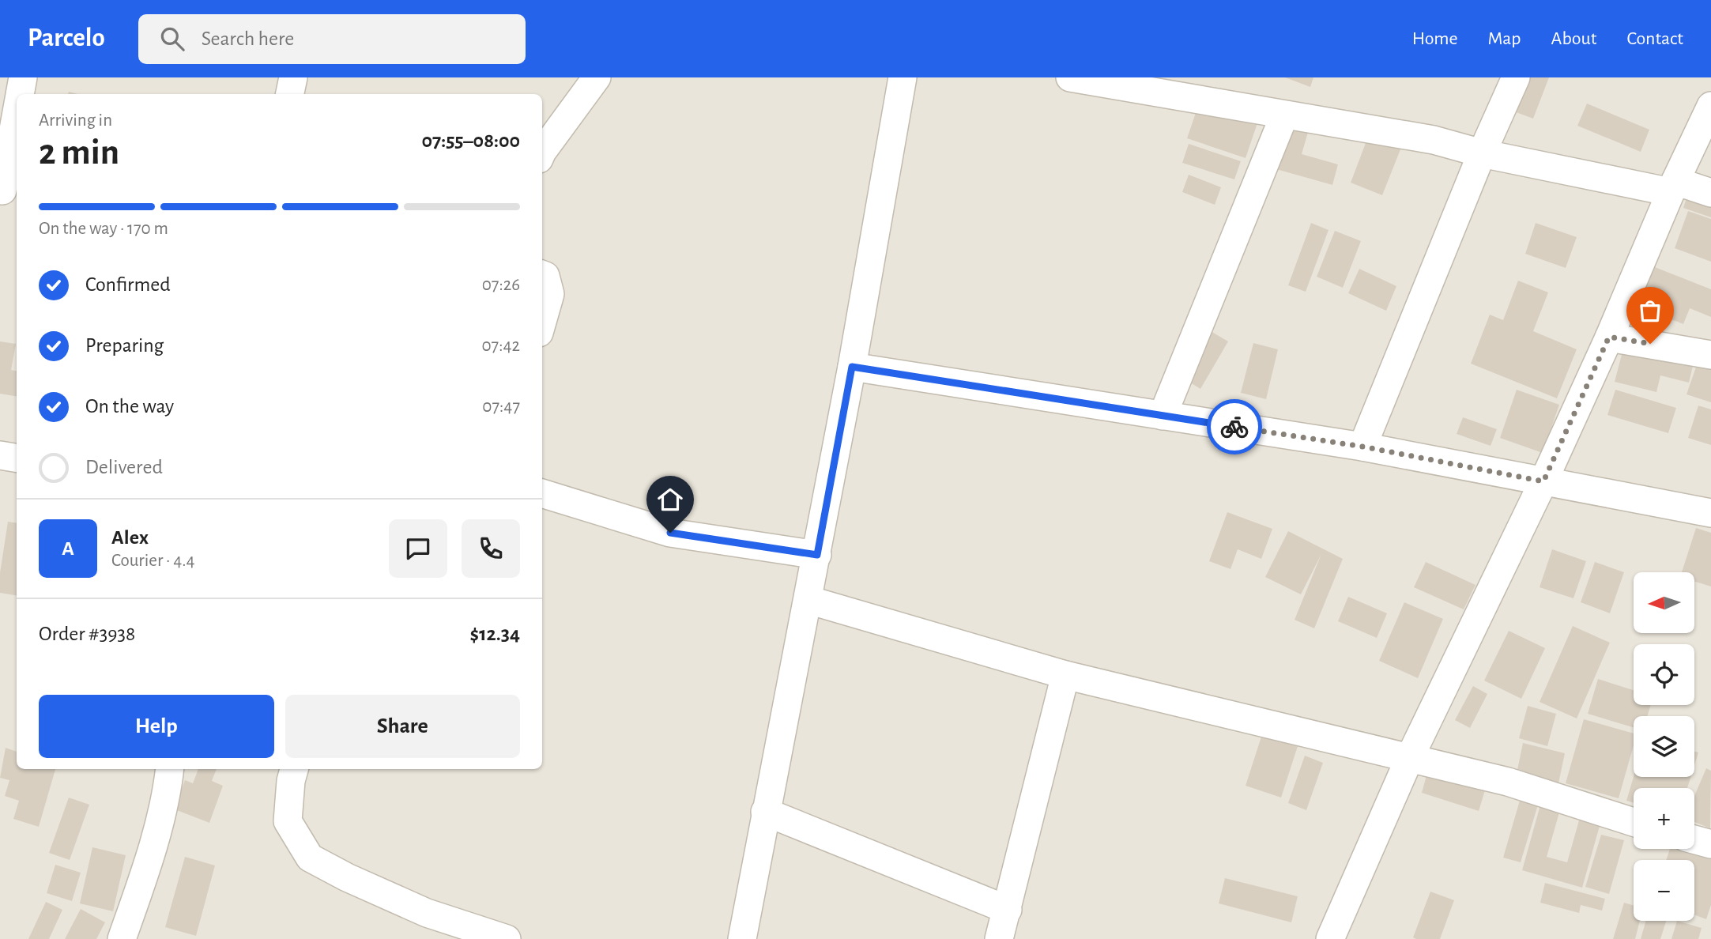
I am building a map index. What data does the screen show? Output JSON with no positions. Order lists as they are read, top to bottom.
{
  "north": "left",
  "page": {
    "header": "Parcelo",
    "search": "Search here",
    "nav": [
      "Home",
      "Map",
      "About",
      "Contact"
    ],
    "heading": ["2 min", "Arriving in", "07:55–08:00"],
    "panel": [
      "Alex",
      "Courier · 4.4",
      "Order #3938",
      "$12.34"
    ],
    "bar": "On the way · 170 m",
    "list": [
      ["Confirmed", "07:26"],
      ["Preparing", "07:42"],
      ["On the way", "07:47"],
      "Delivered"
    ],
    "round": "A",
    "map_buttons": ["+", "−"],
    "buttons": ["Help", "Share"]
  }
}
